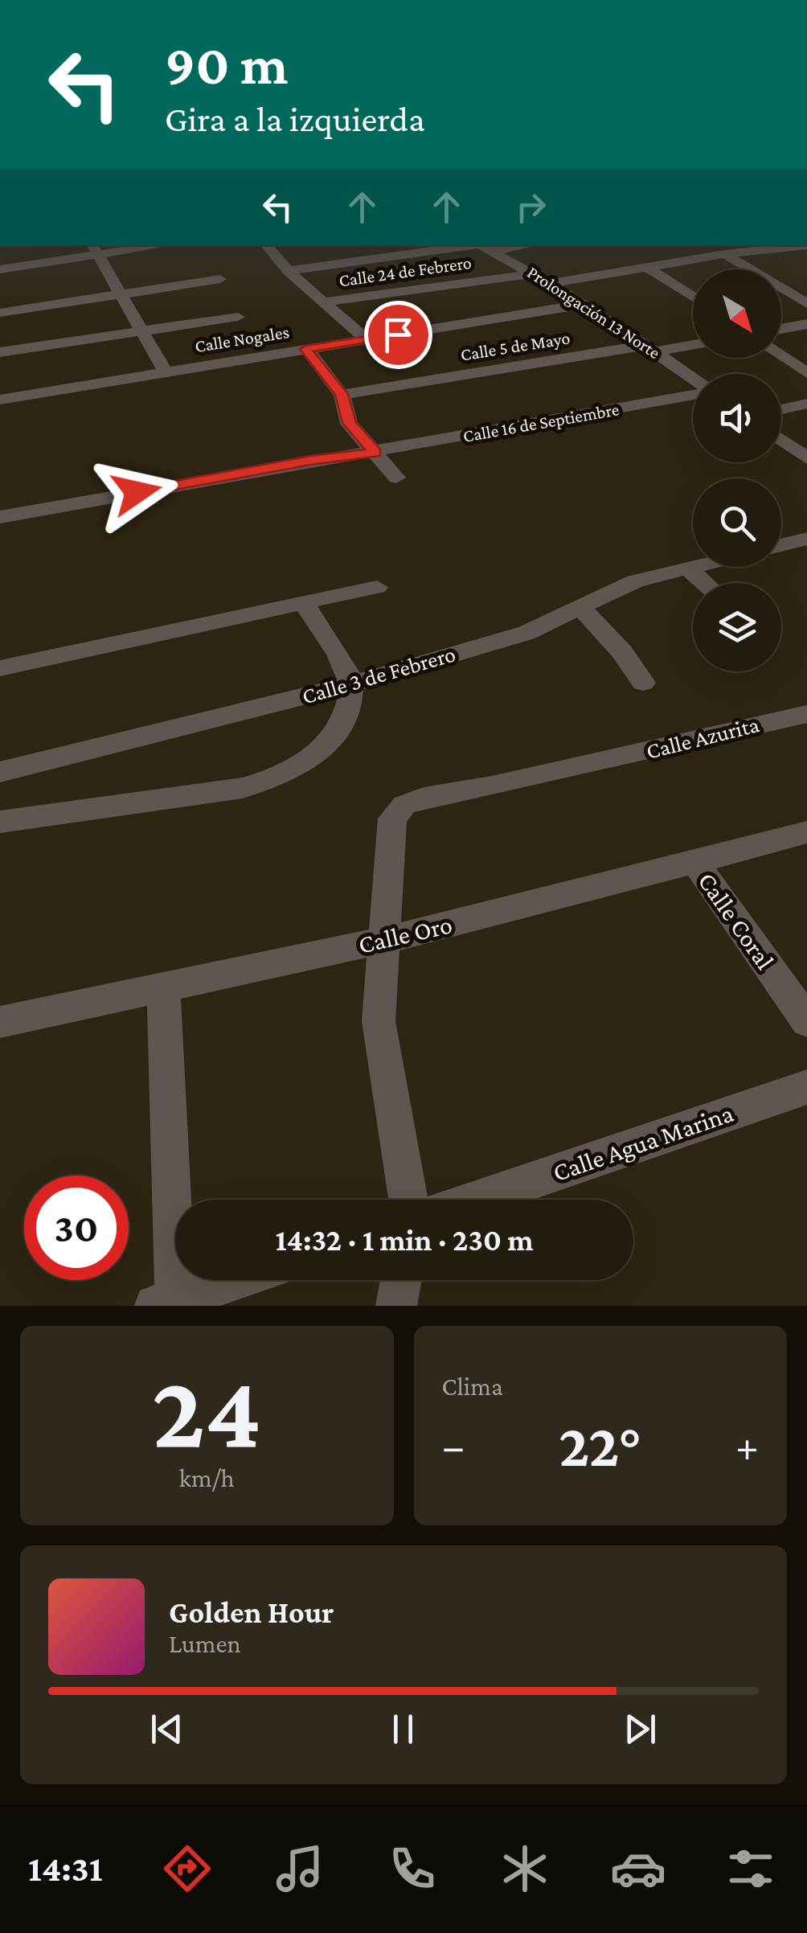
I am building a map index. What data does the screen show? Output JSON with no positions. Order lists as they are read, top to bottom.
{
  "streets": {
    "street": [
      "Calle 24 de Febrero",
      "Prolongación 13 Norte",
      "Calle Nogales",
      "Calle 5 de Mayo",
      "Calle 16 de Septiembre",
      "Calle 3 de Febrero",
      "Calle Azurita",
      "Calle Coral",
      "Calle Oro",
      "Calle Agua Marina"
    ]
  },
  "crossings": [
    ["Calle 24 de Febrero", "Prolongación 13 Norte"],
    ["Prolongación 13 Norte", "Calle Nogales"],
    ["Prolongación 13 Norte", "Calle 5 de Mayo"],
    ["Calle Azurita", "Calle Oro"],
    ["Calle Coral", "Calle Oro"]
  ],
  "north": "bottom right",
  "page": {
    "turn": ["90 m", "Gira a la izquierda"],
    "limit": "30",
    "trip": "14:32 · 1 min · 230 m",
    "tile": [
      ["24", "km/h"],
      "Clima"
    ],
    "heat": ["−", "22°", "+"],
    "song": ["Golden Hour", "Lumen"],
    "tabs": "14:31"
  }
}
